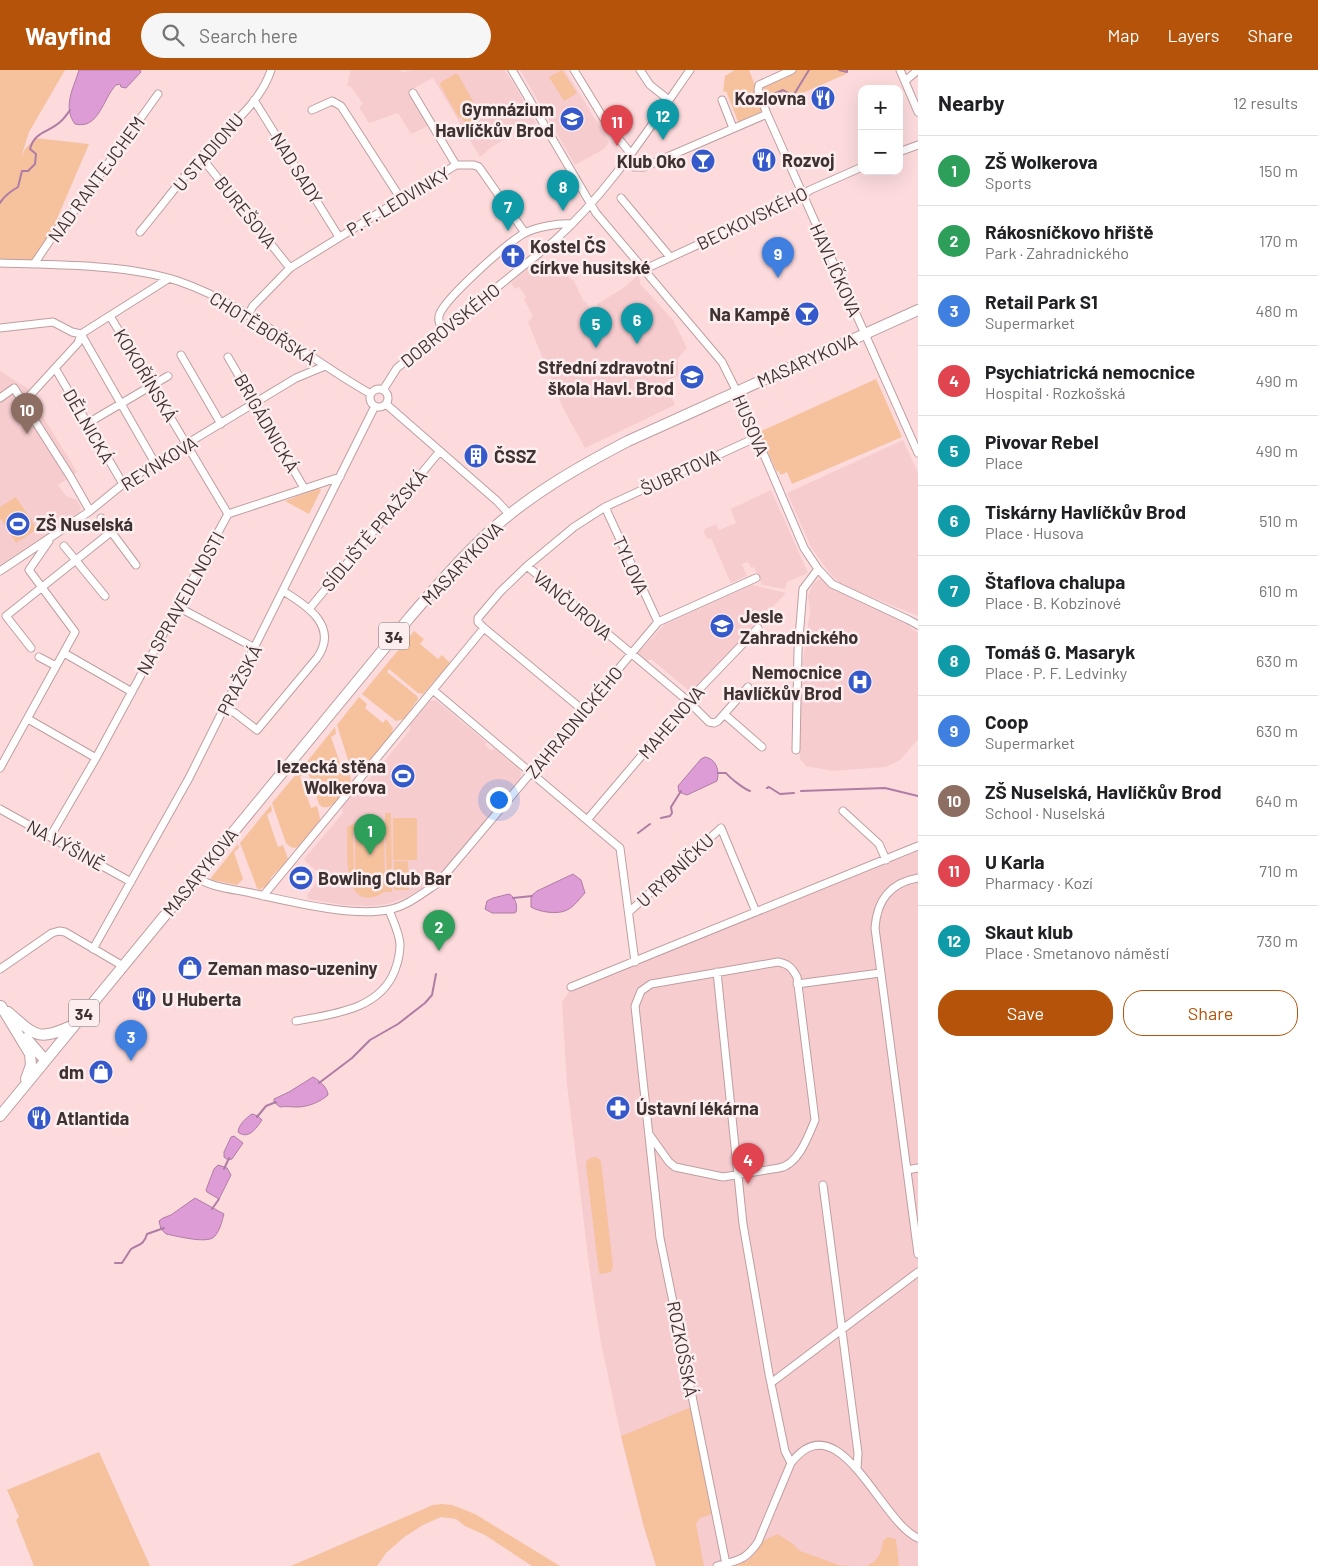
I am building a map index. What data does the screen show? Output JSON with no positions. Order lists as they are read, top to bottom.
{
  "streets": {
    "main road": ["MASARYKOVA", "34"],
    "street": [
      "U STADIONU",
      "NAD SADY",
      "NAD RANTEJCHEM",
      "P. F. LEDVINKY",
      "BUREŠOVA",
      "BECKOVSKÉHO",
      "HAVLÍČKOVA",
      "DOBROVSKÉHO",
      "CHOTĚBOŘSKÁ",
      "KOKOŘÍNSKÁ",
      "BRIGÁDNICKÁ",
      "HUSOVA",
      "DĚLNICKÁ",
      "REYNKOVA",
      "ŠUBRTOVA",
      "SÍDLIŠTĚ PRAŽSKÁ",
      "TYLOVA",
      "NA SPRAVEDLNOSTI",
      "VANČUROVA",
      "PRAŽSKÁ",
      "ZAHRADNICKÉHO",
      "MAHENOVA",
      "NA VÝŠINĚ",
      "U RYBNÍČKU",
      "ROZKOŠSKÁ"
    ]
  },
  "crossings": [
    ["U STADIONU", "NAD SADY"],
    ["U STADIONU", "BUREŠOVA"],
    ["NAD SADY", "P. F. LEDVINKY"],
    ["NAD RANTEJCHEM", "CHOTĚBOŘSKÁ"],
    ["P. F. LEDVINKY", "BUREŠOVA"],
    ["P. F. LEDVINKY", "CHOTĚBOŘSKÁ"],
    ["BECKOVSKÉHO", "HAVLÍČKOVA"],
    ["BECKOVSKÉHO", "HUSOVA"],
    ["HAVLÍČKOVA", "MASARYKOVA"],
    ["DOBROVSKÉHO", "CHOTĚBOŘSKÁ"],
    ["DOBROVSKÉHO", "HUSOVA"],
    ["DOBROVSKÉHO", "PRAŽSKÁ"],
    ["CHOTĚBOŘSKÁ", "REYNKOVA"],
    ["CHOTĚBOŘSKÁ", "PRAŽSKÁ"],
    ["MASARYKOVA", "HUSOVA"],
    ["MASARYKOVA", "34"],
    ["MASARYKOVA", "ZAHRADNICKÉHO"],
    ["KOKOŘÍNSKÁ", "REYNKOVA"],
    ["KOKOŘÍNSKÁ", "NA SPRAVEDLNOSTI"],
    ["BRIGÁDNICKÁ", "REYNKOVA"],
    ["HUSOVA", "ŠUBRTOVA"],
    ["DĚLNICKÁ", "REYNKOVA"],
    ["ŠUBRTOVA", "TYLOVA"],
    ["SÍDLIŠTĚ PRAŽSKÁ", "PRAŽSKÁ"],
    ["TYLOVA", "ZAHRADNICKÉHO"],
    ["NA SPRAVEDLNOSTI", "NA VÝŠINĚ"],
    ["VANČUROVA", "ZAHRADNICKÉHO"],
    ["VANČUROVA", "MAHENOVA"],
    ["PRAŽSKÁ", "NA VÝŠINĚ"],
    ["MAHENOVA", "U RYBNÍČKU"]
  ],
  "places": {
    "restaurant": [
      "Kozlovna",
      "Rozvoj",
      "U Huberta",
      "Atlantida"
    ],
    "school or university": ["Gymnázium Havlíčkův Brod", "Střední zdravotní škola Havl. Brod", "Jesle Zahradnického"],
    "bar": ["Klub Oko", "Na Kampě"],
    "church": ["Kostel ČS církve husitské"],
    "building": ["ČSSZ"],
    "sports": ["ZŠ Nuselská", "lezecká stěna Wolkerova", "Bowling Club Bar"],
    "hospital": ["Nemocnice Havlíčkův Brod"],
    "shop": ["Zeman maso-uzeniny", "dm"],
    "pharmacy": ["Ústavní lékárna"]
  },
  "page": {
    "header": "Wayfind",
    "search": "Search here",
    "nav": ["Map", "Layers", "Share"],
    "heading": ["Nearby", "12 results"],
    "map_buttons": ["+", "−"],
    "pins": [
      "12",
      "11",
      "8",
      "7",
      "9",
      "6",
      "5",
      "10",
      "1",
      "2",
      "3",
      "4"
    ],
    "list": [
      {
        "mark": "1",
        "name": "ZŠ Wolkerova",
        "note": "Sports",
        "value": "150 m"
      },
      {
        "mark": "2",
        "name": "Rákosníčkovo hřiště",
        "note": "Park · Zahradnického",
        "value": "170 m"
      },
      {
        "mark": "3",
        "name": "Retail Park S1",
        "note": "Supermarket",
        "value": "480 m"
      },
      {
        "mark": "4",
        "name": "Psychiatrická nemocnice",
        "note": "Hospital · Rozkošská",
        "value": "490 m"
      },
      {
        "mark": "5",
        "name": "Pivovar Rebel",
        "note": "Place",
        "value": "490 m"
      },
      {
        "mark": "6",
        "name": "Tiskárny Havlíčkův Brod",
        "note": "Place · Husova",
        "value": "510 m"
      },
      {
        "mark": "7",
        "name": "Štaflova chalupa",
        "note": "Place · B. Kobzinové",
        "value": "610 m"
      },
      {
        "mark": "8",
        "name": "Tomáš G. Masaryk",
        "note": "Place · P. F. Ledvinky",
        "value": "630 m"
      },
      {
        "mark": "9",
        "name": "Coop",
        "note": "Supermarket",
        "value": "630 m"
      },
      {
        "mark": "10",
        "name": "ZŠ Nuselská, Havlíčkův Brod",
        "note": "School · Nuselská",
        "value": "640 m"
      },
      {
        "mark": "11",
        "name": "U Karla",
        "note": "Pharmacy · Kozí",
        "value": "710 m"
      },
      {
        "mark": "12",
        "name": "Skaut klub",
        "note": "Place · Smetanovo náměstí",
        "value": "730 m"
      }
    ],
    "buttons": ["Save", "Share"]
  }
}
